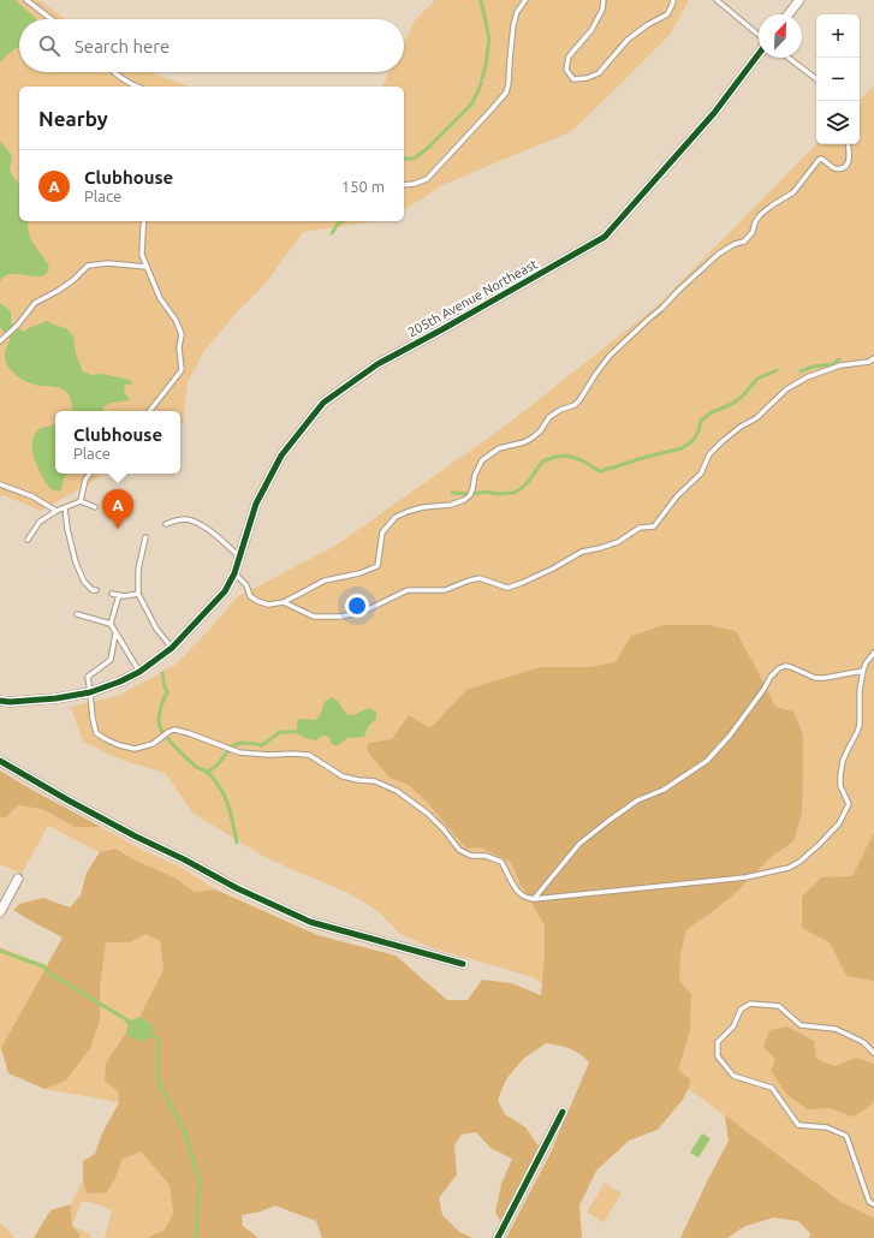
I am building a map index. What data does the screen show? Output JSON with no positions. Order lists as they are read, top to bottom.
{
  "streets": {
    "street": ["205th Avenue Northeast"]
  },
  "north": "top right",
  "page": {
    "map_buttons": ["+", "−"],
    "search": "Search here",
    "heading": "Nearby",
    "list": [
      {
        "mark": "A",
        "name": "Clubhouse",
        "note": "Place",
        "value": "150 m"
      }
    ],
    "popup": ["Clubhouse", "Place"],
    "pins": "A"
  }
}
